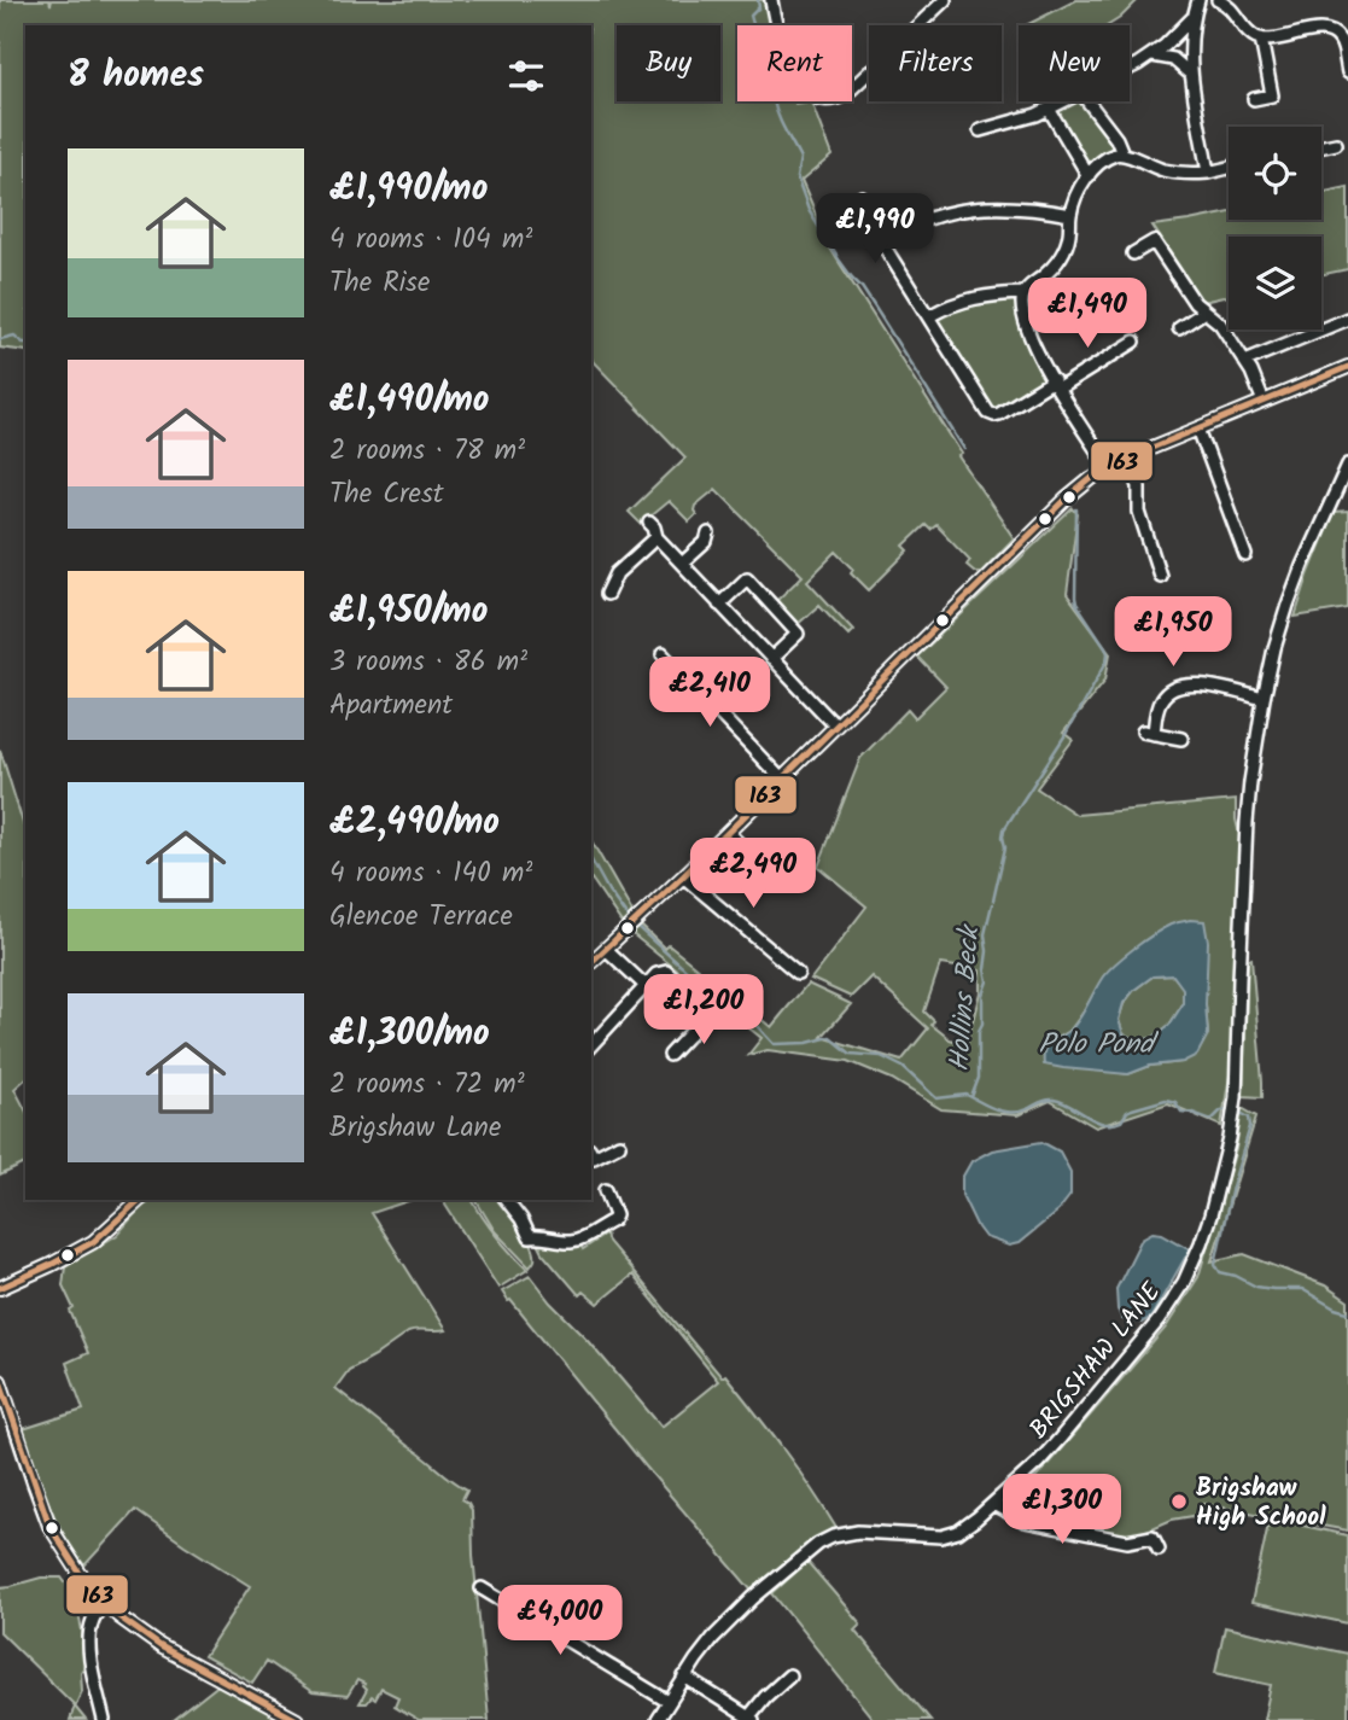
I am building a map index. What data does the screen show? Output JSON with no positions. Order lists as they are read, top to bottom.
{
  "streets": {
    "street": ["BRIGSHAW LANE"]
  },
  "water": ["Hollins Beck", "Polo Pond"],
  "places": ["Brigshaw High School"],
  "lines": ["transit line 163"],
  "page": {
    "chip": [
      "Buy",
      "Rent",
      "Filters",
      "New"
    ],
    "heading": "8 homes",
    "list": [
      {
        "name": "£1,990/mo",
        "note": "4 rooms · 104 m² · The Rise"
      },
      {
        "name": "£1,490/mo",
        "note": "2 rooms · 78 m² · The Crest"
      },
      {
        "name": "£1,950/mo",
        "note": "3 rooms · 86 m² · Apartment"
      },
      {
        "name": "£2,490/mo",
        "note": "4 rooms · 140 m² · Glencoe Terrace"
      },
      {
        "name": "£1,300/mo",
        "note": "2 rooms · 72 m² · Brigshaw Lane"
      }
    ],
    "price": [
      "£1,990",
      "£1,490",
      "£1,950",
      "£2,410",
      "£2,490",
      "£1,200",
      "£1,300",
      "£4,000"
    ]
  }
}
